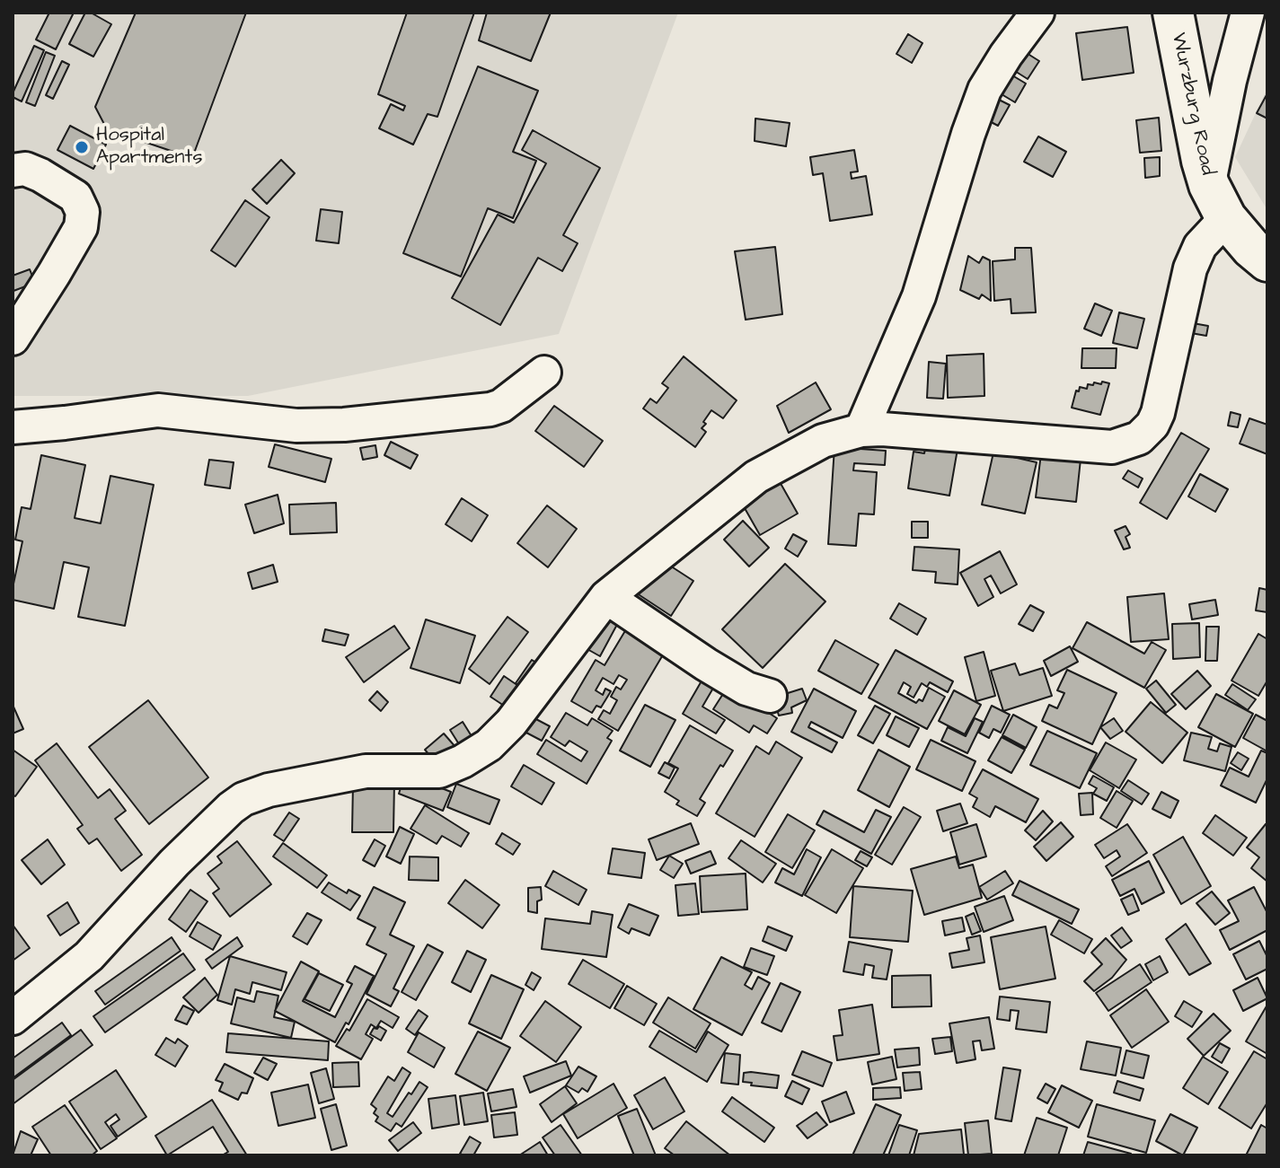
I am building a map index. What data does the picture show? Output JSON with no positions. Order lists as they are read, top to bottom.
{
  "streets": {
    "main road": ["Wurzburg Road"]
  },
  "places": ["Hospital Apartments"]
}
